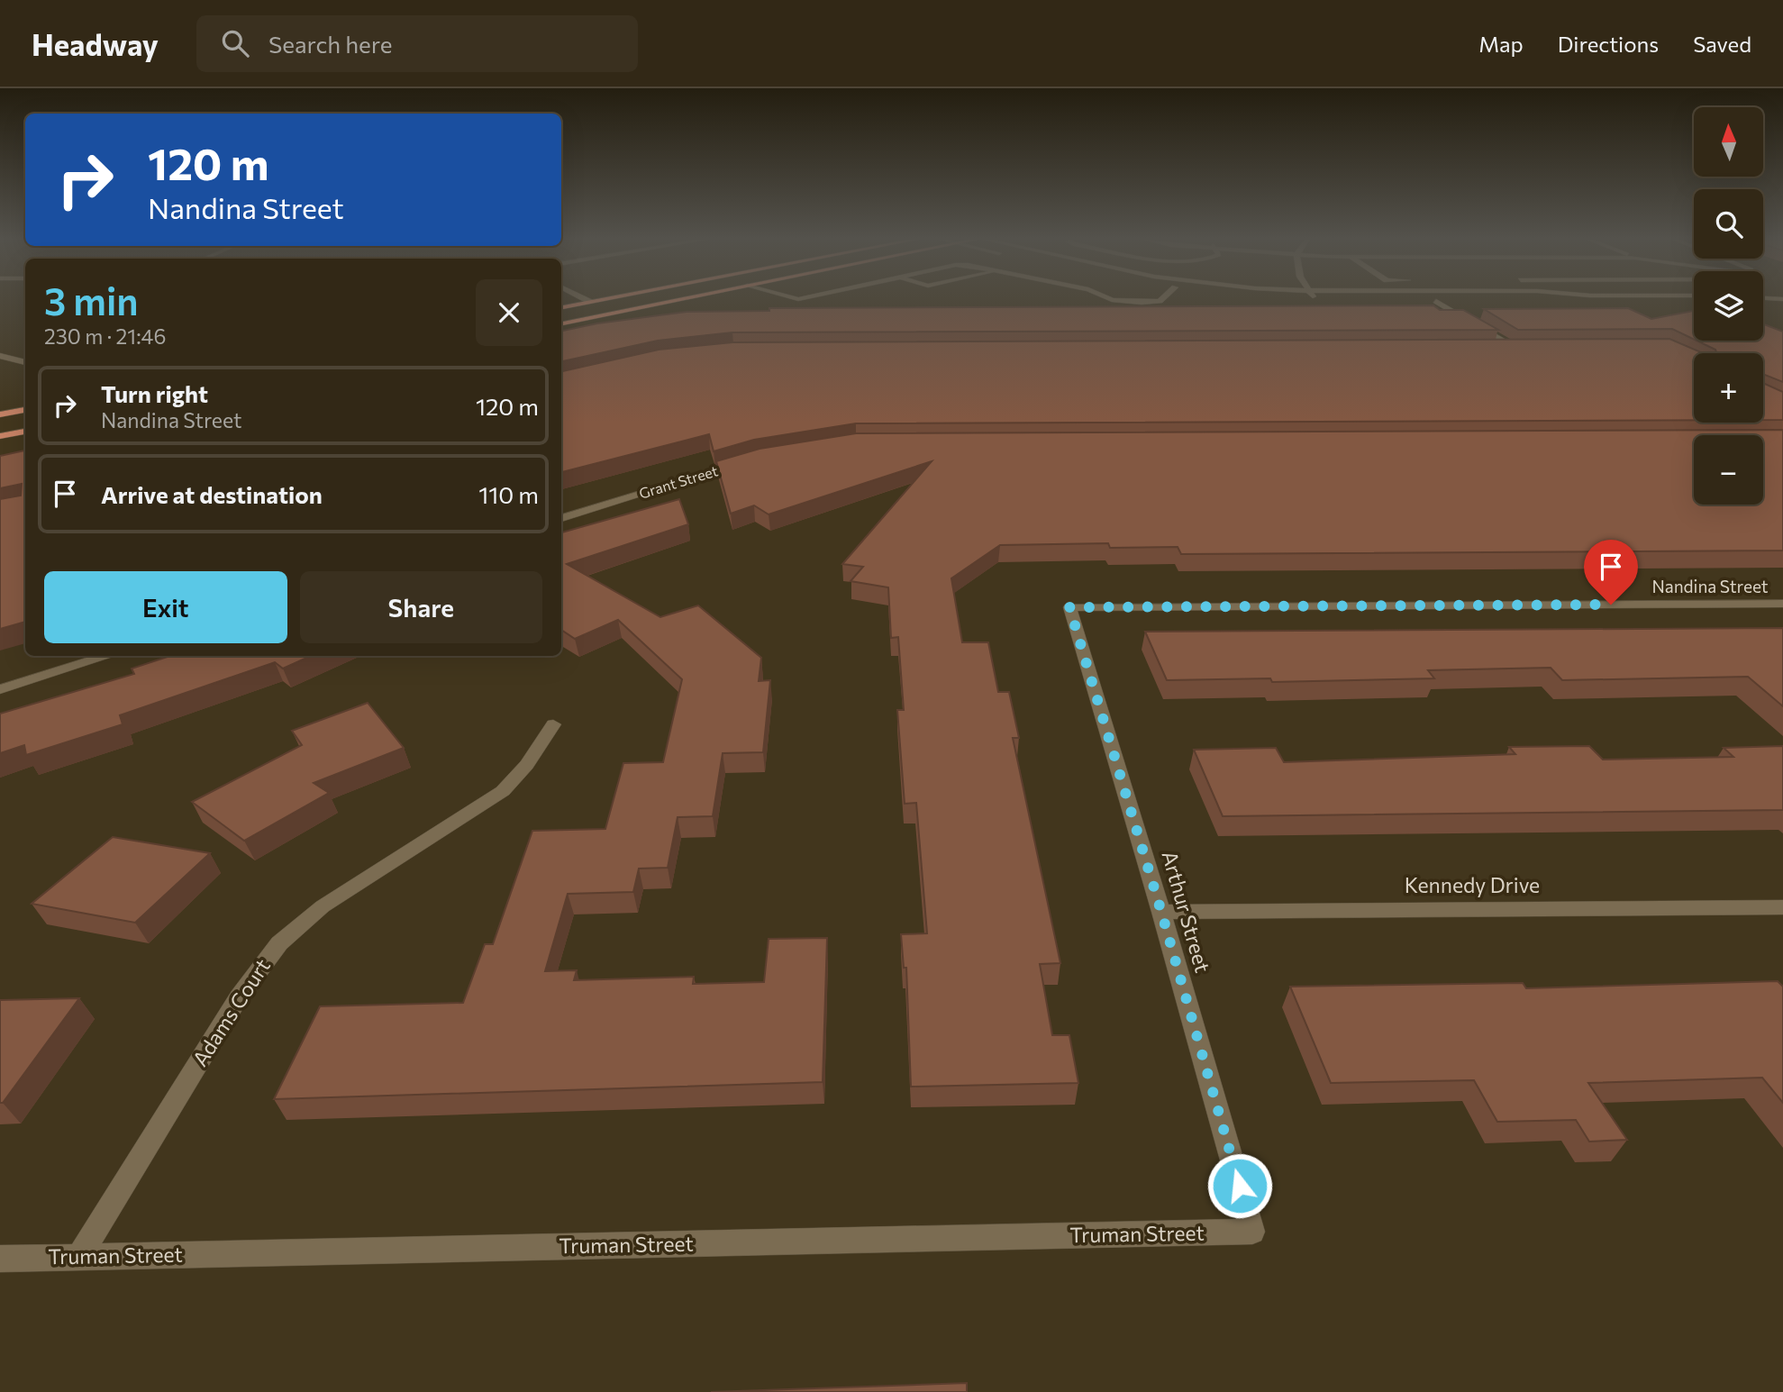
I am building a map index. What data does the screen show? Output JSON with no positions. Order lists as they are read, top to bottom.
{
  "streets": {
    "street": [
      "Grant Street",
      "Nandina Street",
      "Kennedy Drive",
      "Arthur Street",
      "Adams Court",
      "Truman Street"
    ]
  },
  "crossings": [
    ["Nandina Street", "Arthur Street"],
    ["Kennedy Drive", "Arthur Street"],
    ["Arthur Street", "Truman Street"],
    ["Adams Court", "Truman Street"]
  ],
  "north": "top",
  "page": {
    "header": "Headway",
    "search": "Search here",
    "nav": ["Map", "Directions", "Saved"],
    "map_buttons": ["+", "−"],
    "turn": ["120 m", "Nandina Street"],
    "heading": ["3 min", "230 m · 21:46"],
    "list": [
      {
        "name": "Turn right",
        "note": "Nandina Street",
        "value": "120 m"
      },
      {
        "name": "Arrive at destination",
        "value": "110 m"
      }
    ],
    "buttons": ["Exit", "Share"]
  }
}
